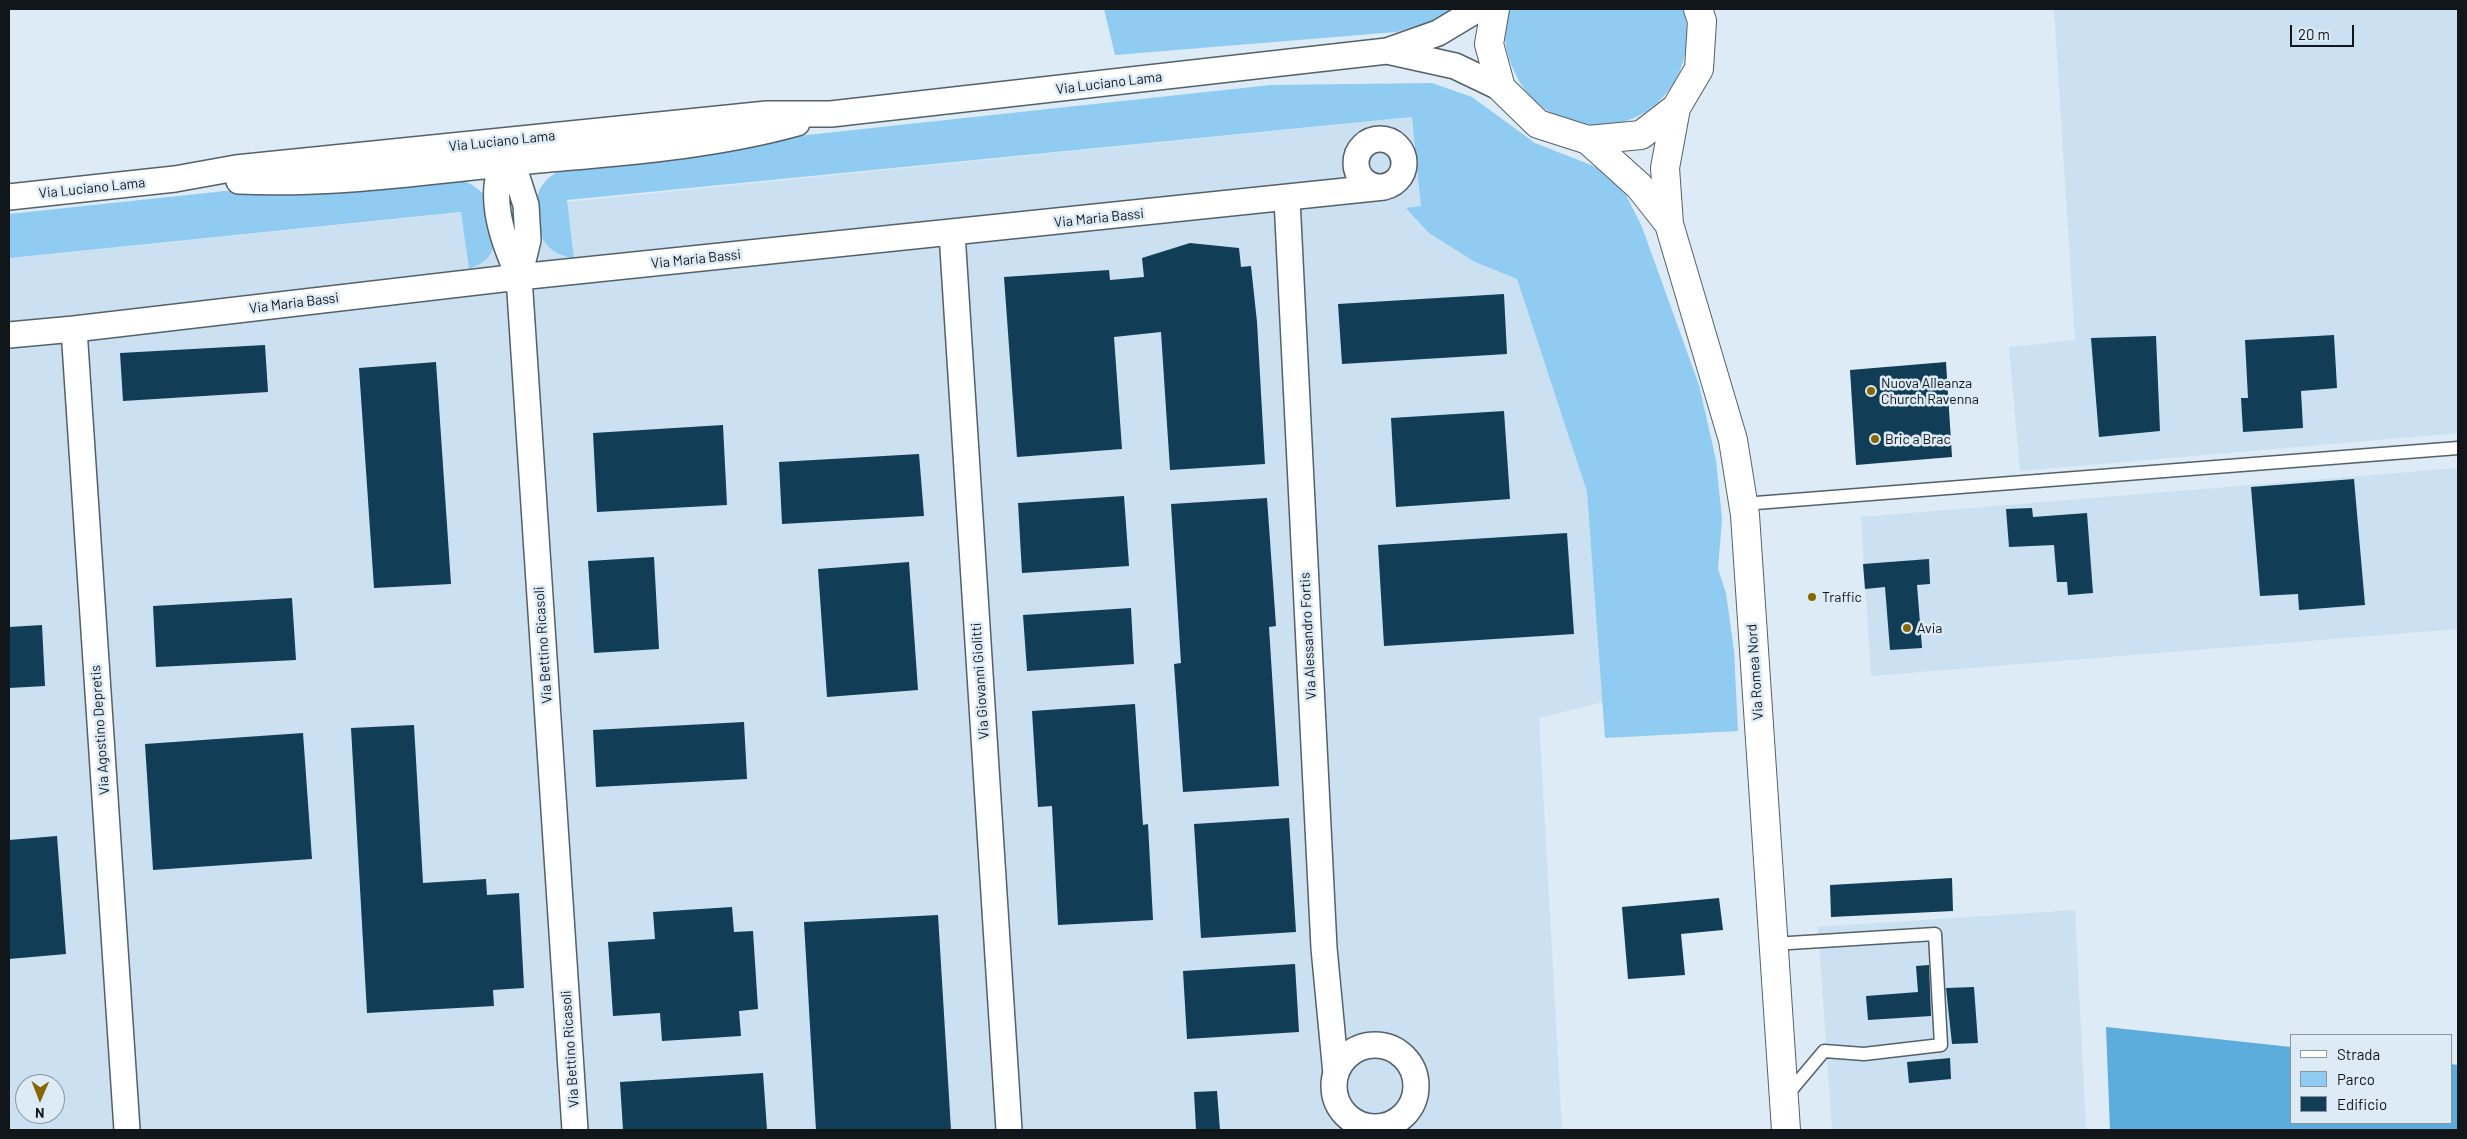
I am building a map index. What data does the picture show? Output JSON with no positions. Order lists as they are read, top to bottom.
{
  "streets": {
    "main road": ["Via Romea Nord"],
    "street": [
      "Via Luciano Lama",
      "Via Maria Bassi",
      "Via Alessandro Fortis",
      "Via Bettino Ricasoli",
      "Via Giovanni Giolitti",
      "Via Agostino Depretis"
    ]
  },
  "crossings": [
    ["Via Luciano Lama", "Via Bettino Ricasoli"],
    ["Via Maria Bassi", "Via Alessandro Fortis"],
    ["Via Maria Bassi", "Via Bettino Ricasoli"],
    ["Via Maria Bassi", "Via Giovanni Giolitti"],
    ["Via Maria Bassi", "Via Agostino Depretis"]
  ],
  "places": [
    "Nuova Alleanza Church Ravenna",
    "Bric a Brac",
    "Traffic",
    "Avia"
  ],
  "legend": ["Strada", "Parco", "Edificio"],
  "scale_bar": "20 m",
  "north": "bottom"
}
